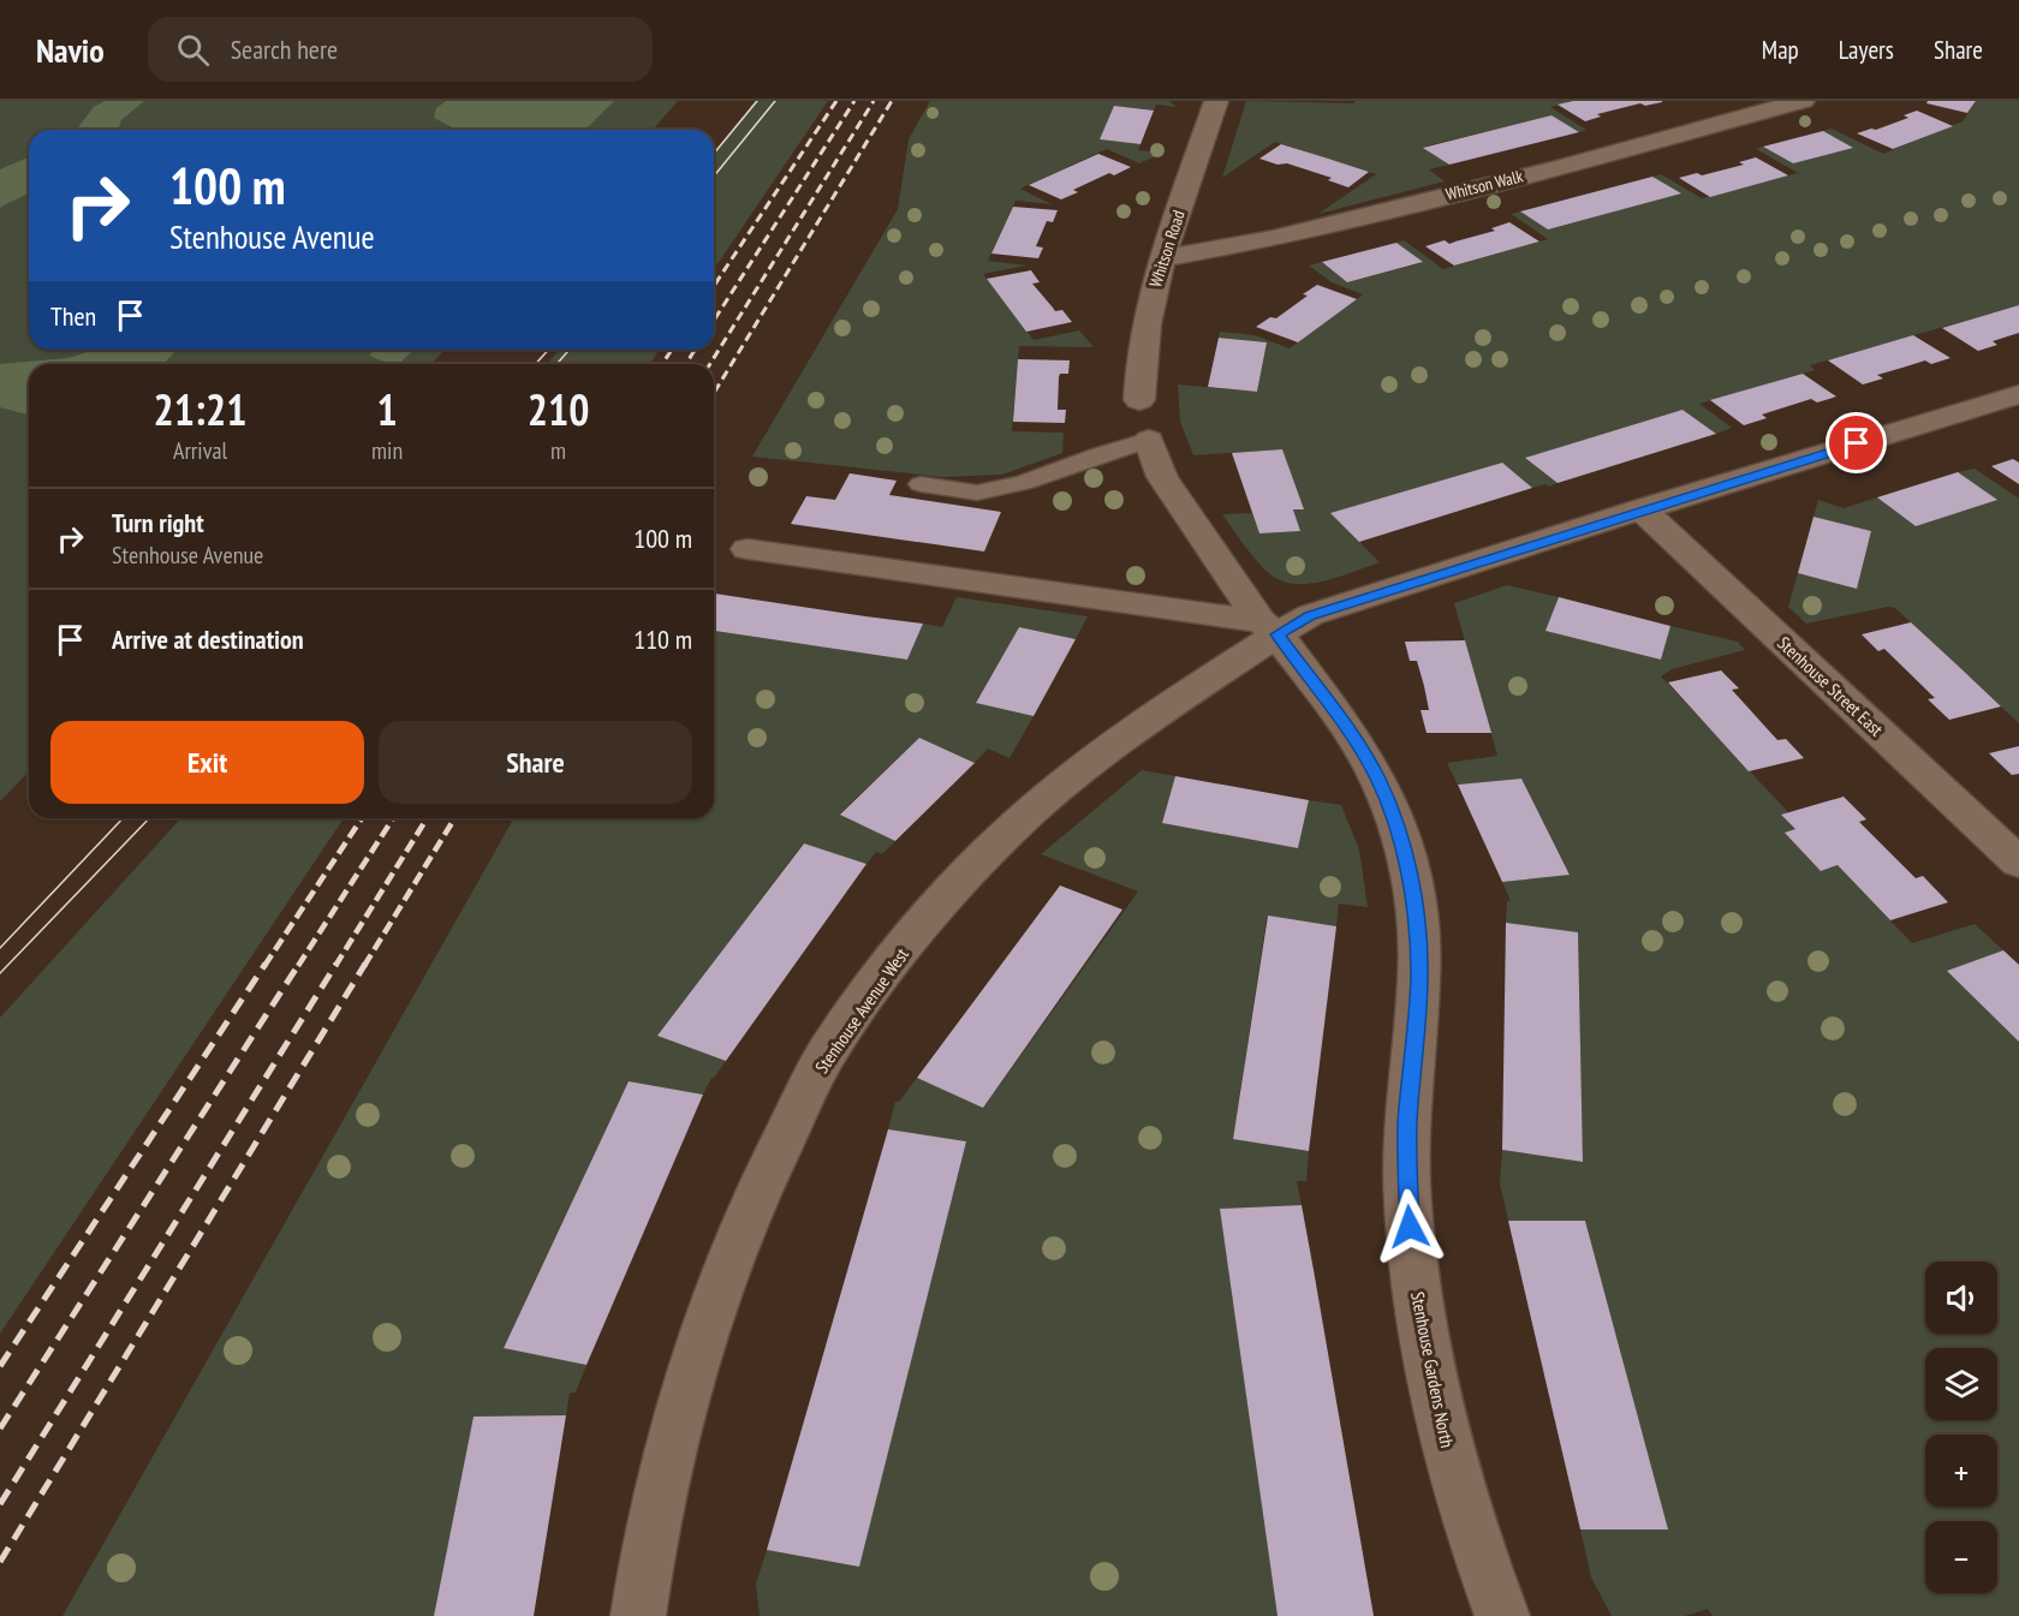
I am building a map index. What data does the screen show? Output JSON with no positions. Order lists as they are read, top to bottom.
{
  "streets": {
    "street": [
      "Whitson Walk",
      "Whitson Road",
      "Stenhouse Street East",
      "Stenhouse Avenue West",
      "Stenhouse Gardens North"
    ]
  },
  "crossings": [
    ["Whitson Walk", "Whitson Road"],
    ["Stenhouse Street East", "Stenhouse Avenue West"],
    ["Stenhouse Avenue West", "Stenhouse Gardens North"]
  ],
  "page": {
    "header": "Navio",
    "search": "Search here",
    "nav": ["Map", "Layers", "Share"],
    "turn": ["100 m", "Stenhouse Avenue"],
    "then": "Then",
    "eta": [
      "21:21",
      "Arrival",
      "1",
      "min",
      "210",
      "m"
    ],
    "list": [
      {
        "name": "Turn right",
        "note": "Stenhouse Avenue",
        "value": "100 m"
      },
      {
        "name": "Arrive at destination",
        "value": "110 m"
      }
    ],
    "buttons": ["Exit", "Share"],
    "map_buttons": ["+", "−"]
  }
}
